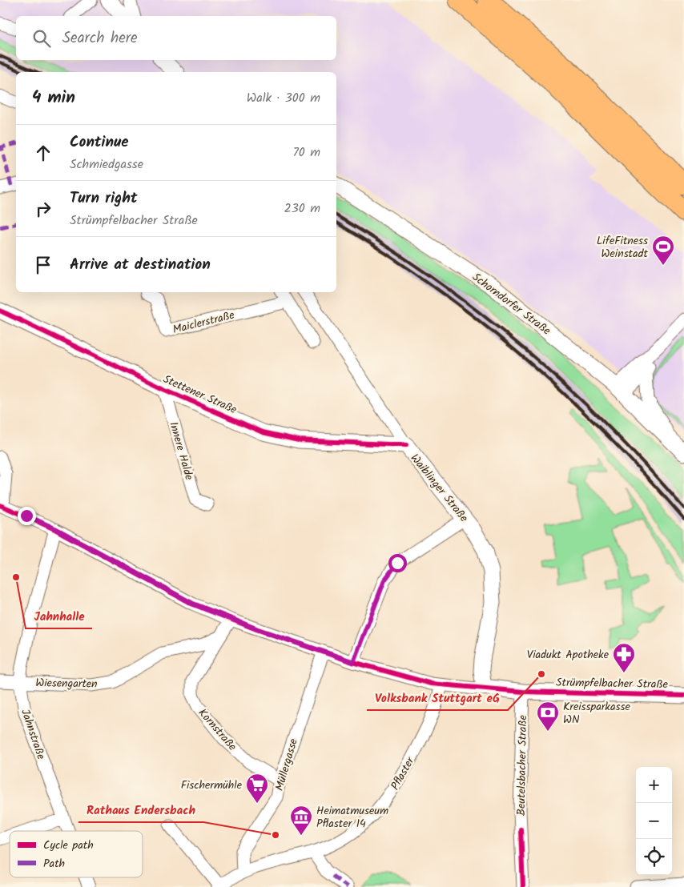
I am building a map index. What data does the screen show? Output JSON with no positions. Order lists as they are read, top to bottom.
{
  "streets": {
    "street": [
      "Schorndorfer Straße",
      "Maiclerstraße",
      "Stettener Straße",
      "Innere Halde",
      "Waiblinger Straße",
      "Wiesengarten",
      "Strümpfelbacher Straße",
      "Kornstraße",
      "Jahnstraße",
      "Müllergasse",
      "Beutelsbacher Straße",
      "Pflaster"
    ]
  },
  "crossings": [
    ["Stettener Straße", "Innere Halde"],
    ["Stettener Straße", "Waiblinger Straße"],
    ["Waiblinger Straße", "Strümpfelbacher Straße"],
    ["Wiesengarten", "Kornstraße"],
    ["Wiesengarten", "Jahnstraße"],
    ["Strümpfelbacher Straße", "Kornstraße"],
    ["Strümpfelbacher Straße", "Jahnstraße"],
    ["Strümpfelbacher Straße", "Müllergasse"],
    ["Strümpfelbacher Straße", "Beutelsbacher Straße"],
    ["Strümpfelbacher Straße", "Pflaster"],
    ["Kornstraße", "Müllergasse"],
    ["Müllergasse", "Pflaster"]
  ],
  "places": {
    "sports": ["LifeFitness Weinstadt"],
    "other": ["Jahnhalle", "Volksbank Stuttgart eG", "Rathaus Endersbach"],
    "pharmacy": ["Viadukt Apotheke"],
    "bank": ["Kreissparkasse WN"],
    "supermarket": ["Fischermühle"],
    "museum": ["Heimatmuseum Pflaster 14"]
  },
  "legend": ["Cycle path", "Path"],
  "page": {
    "search": "Search here",
    "heading": ["4 min", "Walk · 300 m"],
    "list": [
      ["Continue", "Schmiedgasse", "70 m"],
      ["Turn right", "Strümpfelbacher Straße", "230 m"],
      "Arrive at destination"
    ],
    "map_buttons": ["+", "−"]
  }
}
